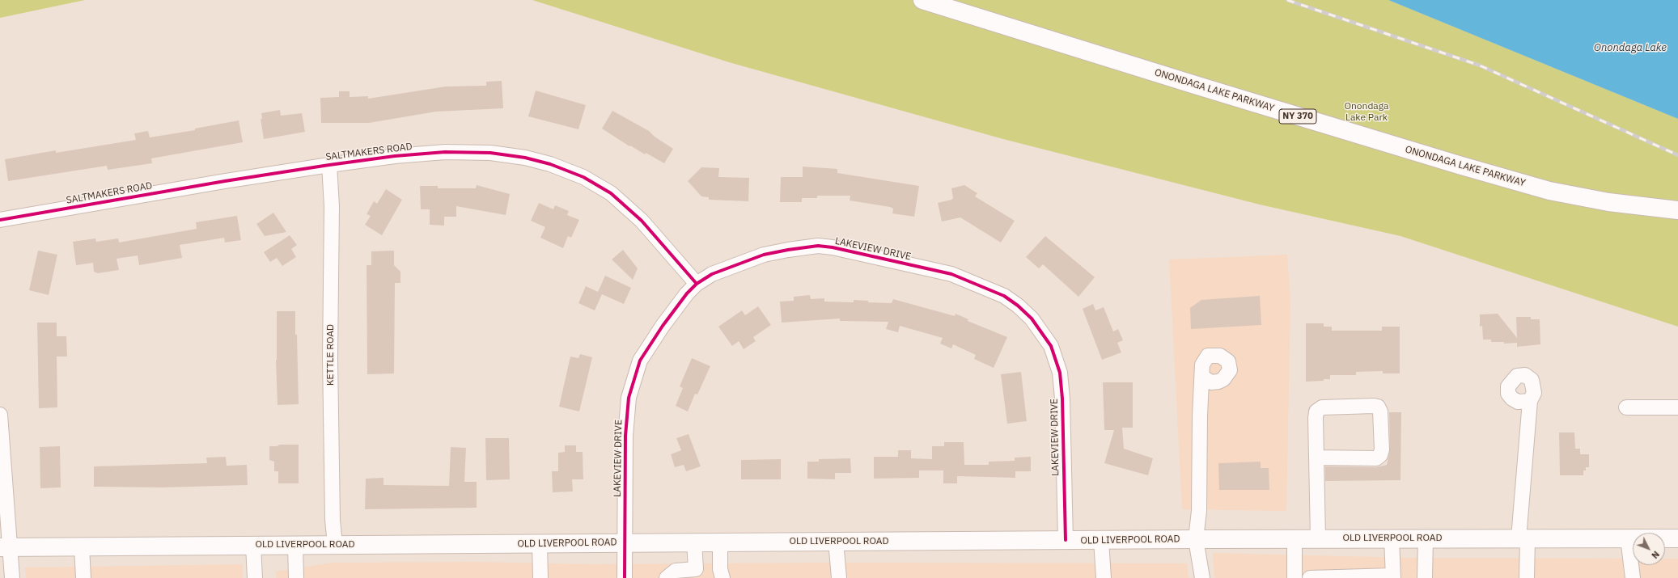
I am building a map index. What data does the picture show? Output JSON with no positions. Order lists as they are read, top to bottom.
{
  "streets": {
    "main road": ["ONONDAGA LAKE PARKWAY", "NY 370", "OLD LIVERPOOL ROAD"],
    "street": ["SALTMAKERS ROAD", "LAKEVIEW DRIVE", "KETTLE ROAD"]
  },
  "crossings": [
    ["SALTMAKERS ROAD", "LAKEVIEW DRIVE"],
    ["SALTMAKERS ROAD", "KETTLE ROAD"],
    ["LAKEVIEW DRIVE", "OLD LIVERPOOL ROAD"],
    ["KETTLE ROAD", "OLD LIVERPOOL ROAD"]
  ],
  "water": ["Onondaga Lake"],
  "parks": ["Onondaga Lake Park"],
  "north": "bottom right"
}
